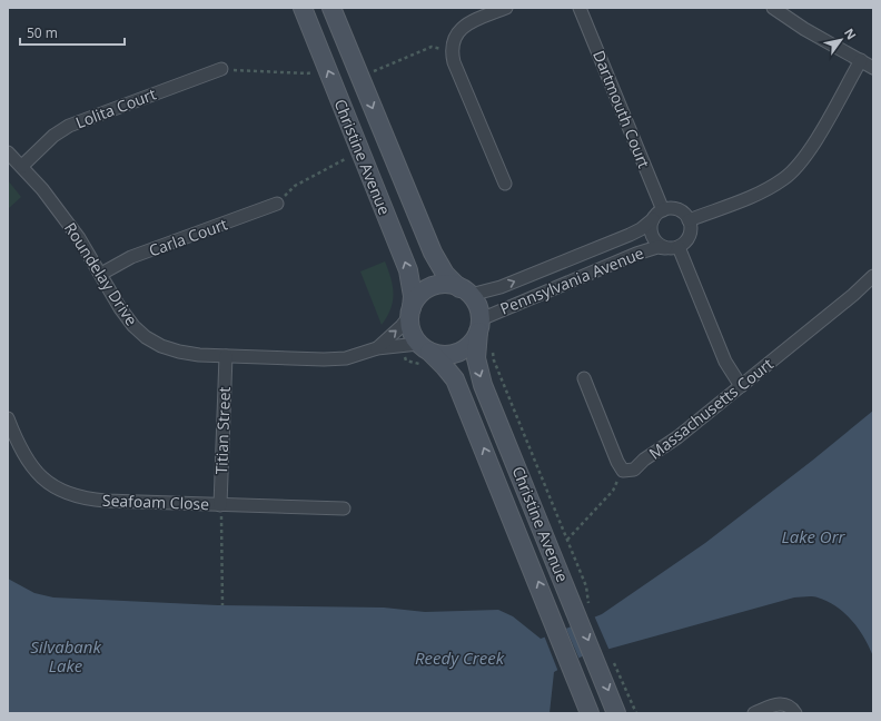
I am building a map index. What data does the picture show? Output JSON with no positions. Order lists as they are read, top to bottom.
{
  "streets": {
    "main road": ["Christine Avenue"],
    "street": [
      "Lolita Court",
      "Dartmouth Court",
      "Carla Court",
      "Roundelay Drive",
      "Pennsylvania Avenue",
      "Massachusetts Court",
      "Titian Street",
      "Seafoam Close"
    ]
  },
  "crossings": [
    ["Lolita Court", "Roundelay Drive"],
    ["Dartmouth Court", "Pennsylvania Avenue"],
    ["Christine Avenue", "Roundelay Drive"],
    ["Christine Avenue", "Pennsylvania Avenue"],
    ["Carla Court", "Roundelay Drive"],
    ["Roundelay Drive", "Pennsylvania Avenue"],
    ["Roundelay Drive", "Titian Street"],
    ["Titian Street", "Seafoam Close"]
  ],
  "water": ["Lake Orr", "Silvabank Lake", "Reedy Creek"],
  "scale_bar": "50 m",
  "north": "top right"
}
